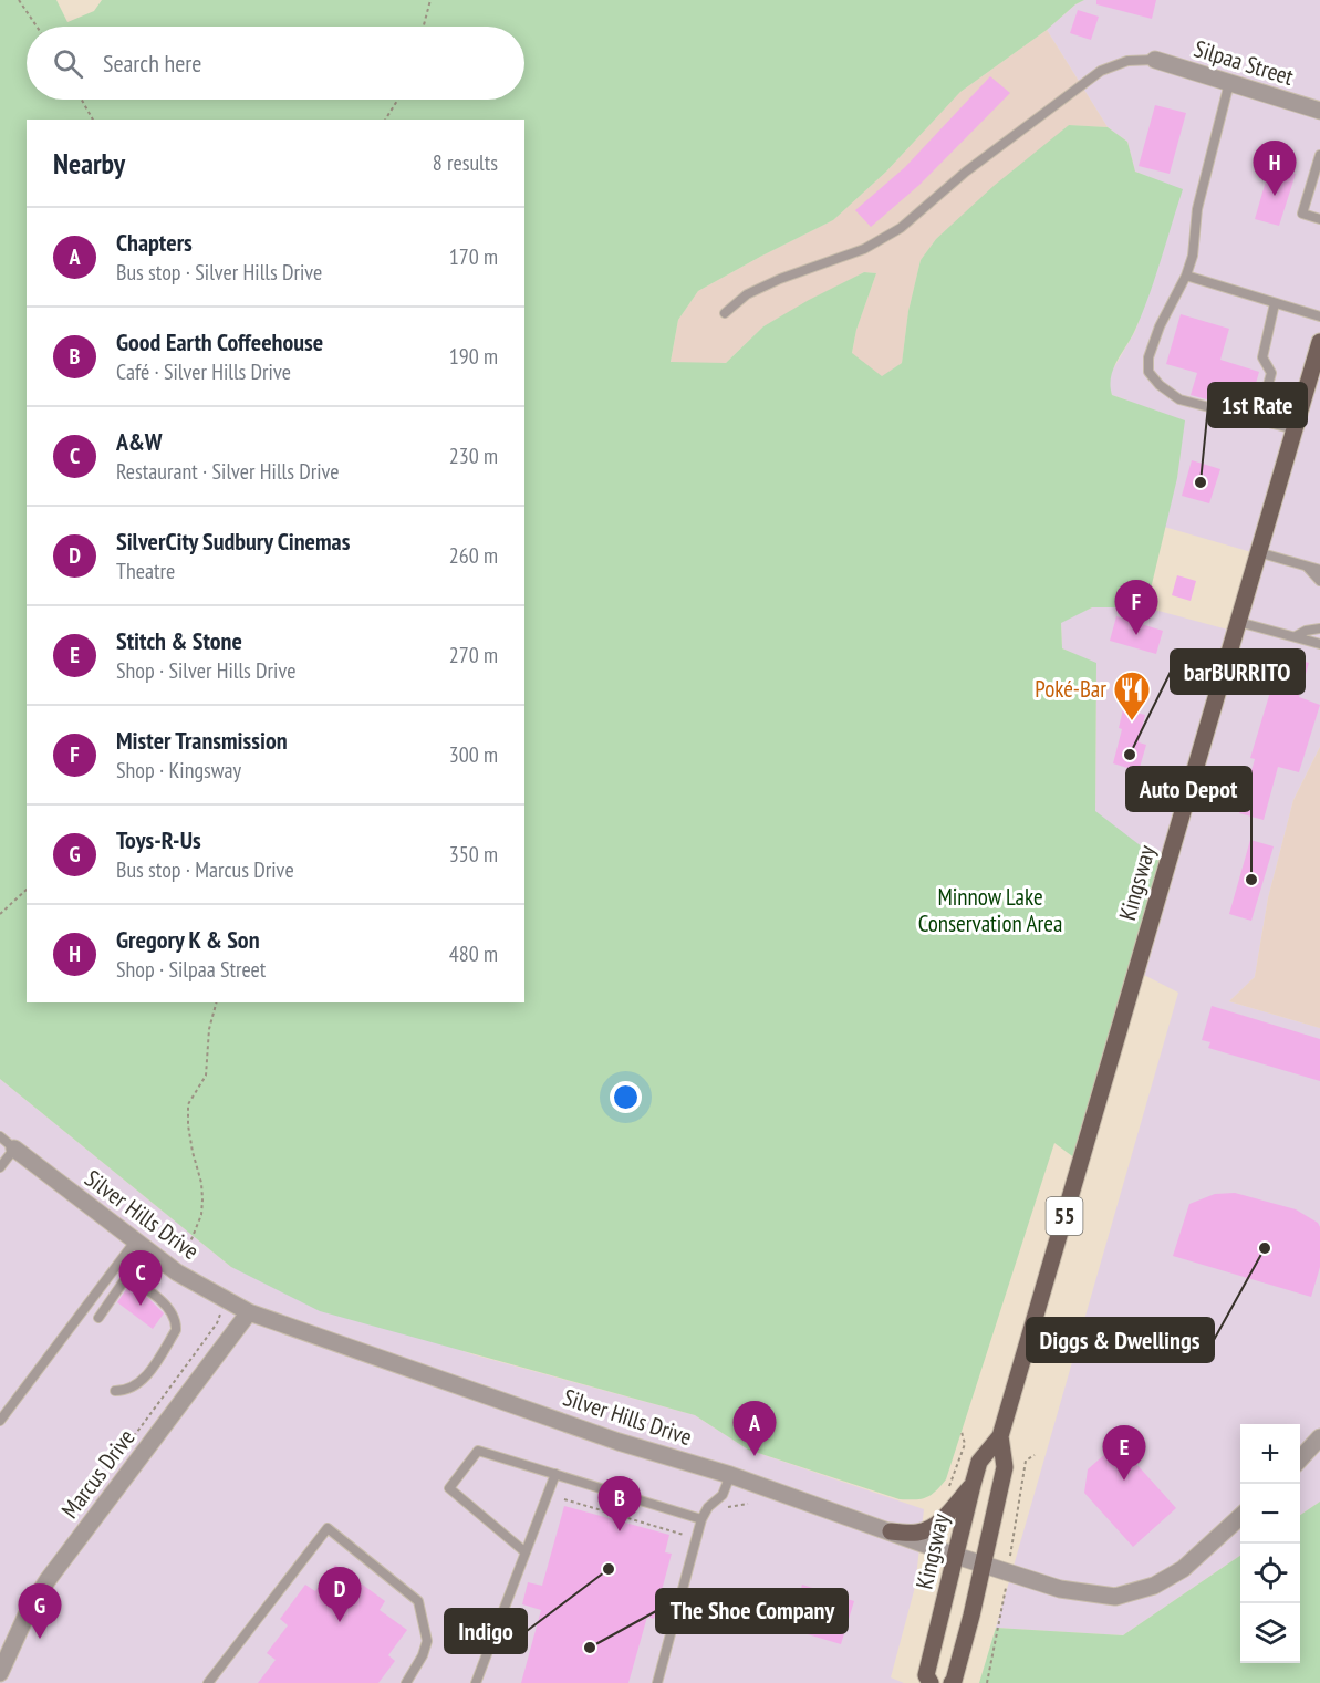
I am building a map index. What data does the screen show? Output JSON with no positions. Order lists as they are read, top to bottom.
{
  "streets": {
    "main road": ["Kingsway", "55"],
    "street": ["Silpaa Street", "Silver Hills Drive", "Marcus Drive"]
  },
  "crossings": [
    ["Kingsway", "Silver Hills Drive"],
    ["Silver Hills Drive", "Marcus Drive"]
  ],
  "parks": ["Minnow Lake Conservation Area"],
  "places": {
    "other": [
      "1st Rate",
      "barBURRITO",
      "Auto Depot",
      "Diggs & Dwellings",
      "Indigo",
      "The Shoe Company"
    ],
    "restaurant": ["Poké-Bar"]
  },
  "page": {
    "search": "Search here",
    "heading": ["Nearby", "8 results"],
    "pins": [
      "H",
      "F",
      "C",
      "A",
      "E",
      "B",
      "D",
      "G"
    ],
    "list": [
      {
        "mark": "A",
        "name": "Chapters",
        "note": "Bus stop · Silver Hills Drive",
        "value": "170 m"
      },
      {
        "mark": "B",
        "name": "Good Earth Coffeehouse",
        "note": "Café · Silver Hills Drive",
        "value": "190 m"
      },
      {
        "mark": "C",
        "name": "A&W",
        "note": "Restaurant · Silver Hills Drive",
        "value": "230 m"
      },
      {
        "mark": "D",
        "name": "SilverCity Sudbury Cinemas",
        "note": "Theatre",
        "value": "260 m"
      },
      {
        "mark": "E",
        "name": "Stitch & Stone",
        "note": "Shop · Silver Hills Drive",
        "value": "270 m"
      },
      {
        "mark": "F",
        "name": "Mister Transmission",
        "note": "Shop · Kingsway",
        "value": "300 m"
      },
      {
        "mark": "G",
        "name": "Toys-R-Us",
        "note": "Bus stop · Marcus Drive",
        "value": "350 m"
      },
      {
        "mark": "H",
        "name": "Gregory K & Son",
        "note": "Shop · Silpaa Street",
        "value": "480 m"
      }
    ],
    "map_buttons": ["+", "−"]
  }
}
